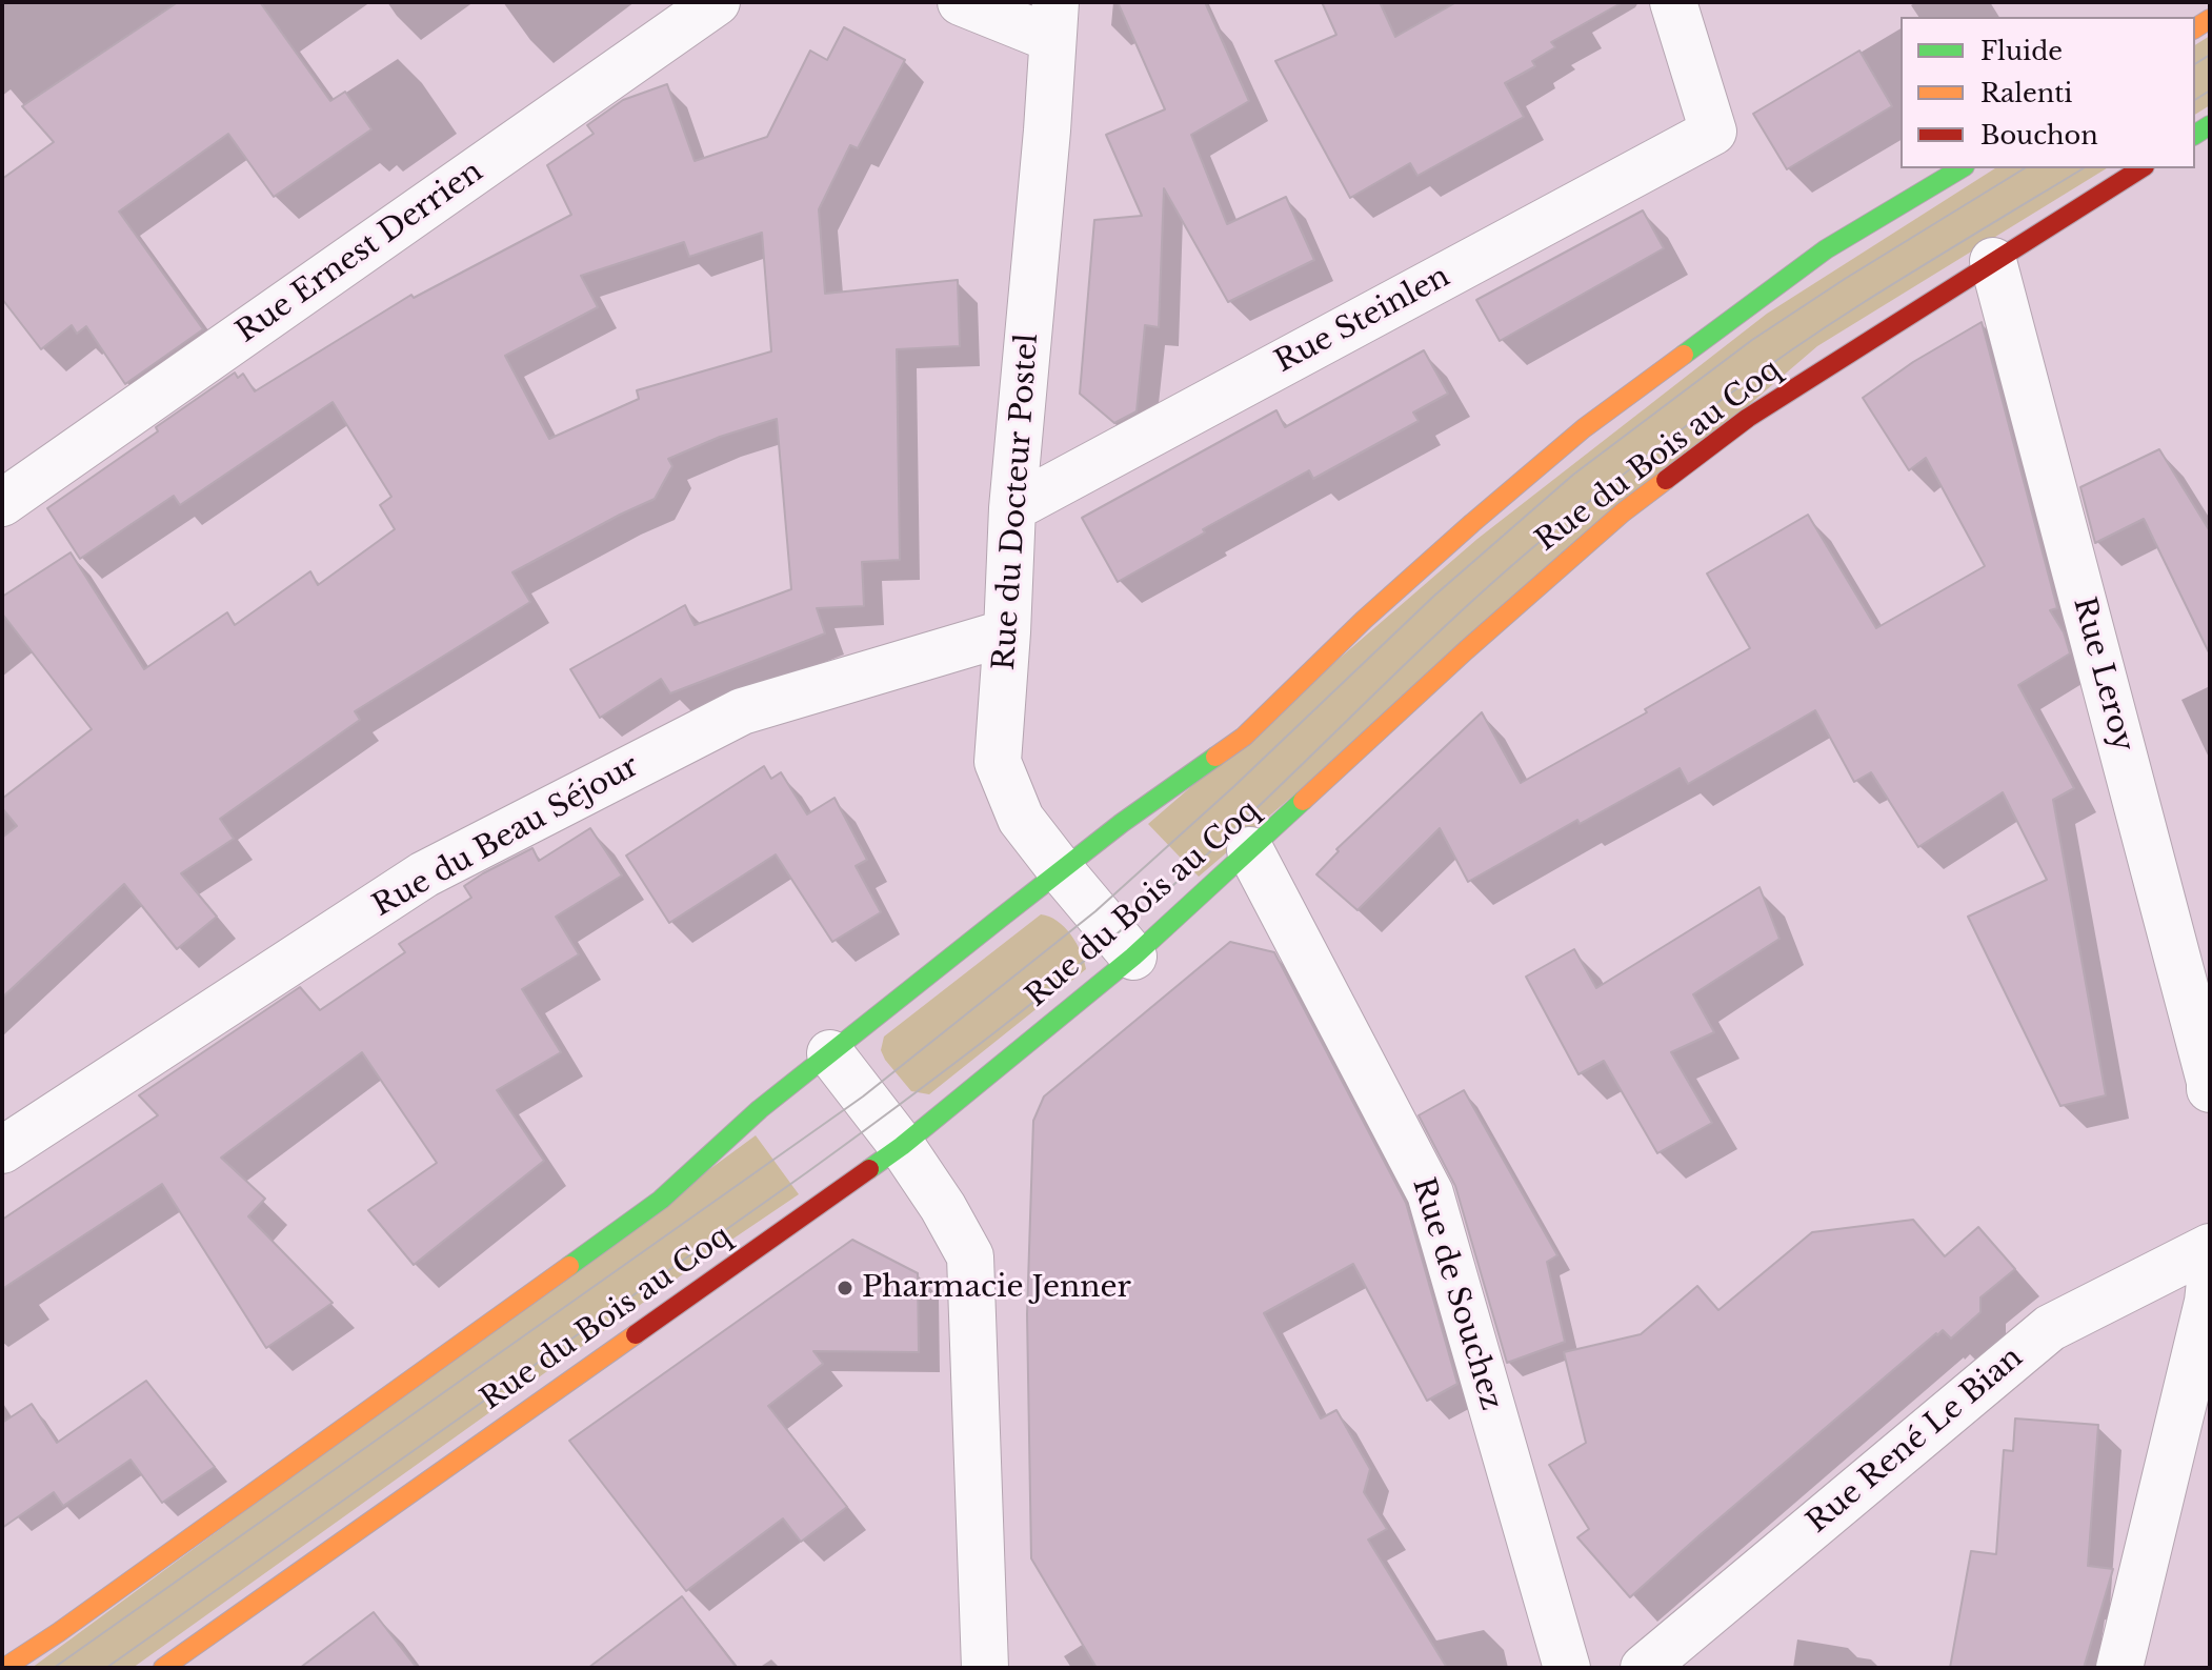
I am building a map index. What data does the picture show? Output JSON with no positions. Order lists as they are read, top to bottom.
{
  "streets": {
    "main road": ["Rue du Bois au Coq"],
    "street": [
      "Rue Ernest Derrien",
      "Rue Steinlen",
      "Rue du Docteur Postel",
      "Rue Leroy",
      "Rue du Beau Séjour",
      "Rue de Souchez",
      "Rue René Le Bian"
    ]
  },
  "crossings": [
    ["Rue Steinlen", "Rue du Docteur Postel"],
    ["Rue du Bois au Coq", "Rue du Docteur Postel"],
    ["Rue du Bois au Coq", "Rue Leroy"],
    ["Rue du Bois au Coq", "Rue de Souchez"],
    ["Rue du Docteur Postel", "Rue du Beau Séjour"]
  ],
  "places": ["Pharmacie Jenner"],
  "legend": ["Fluide", "Ralenti", "Bouchon"]
}
